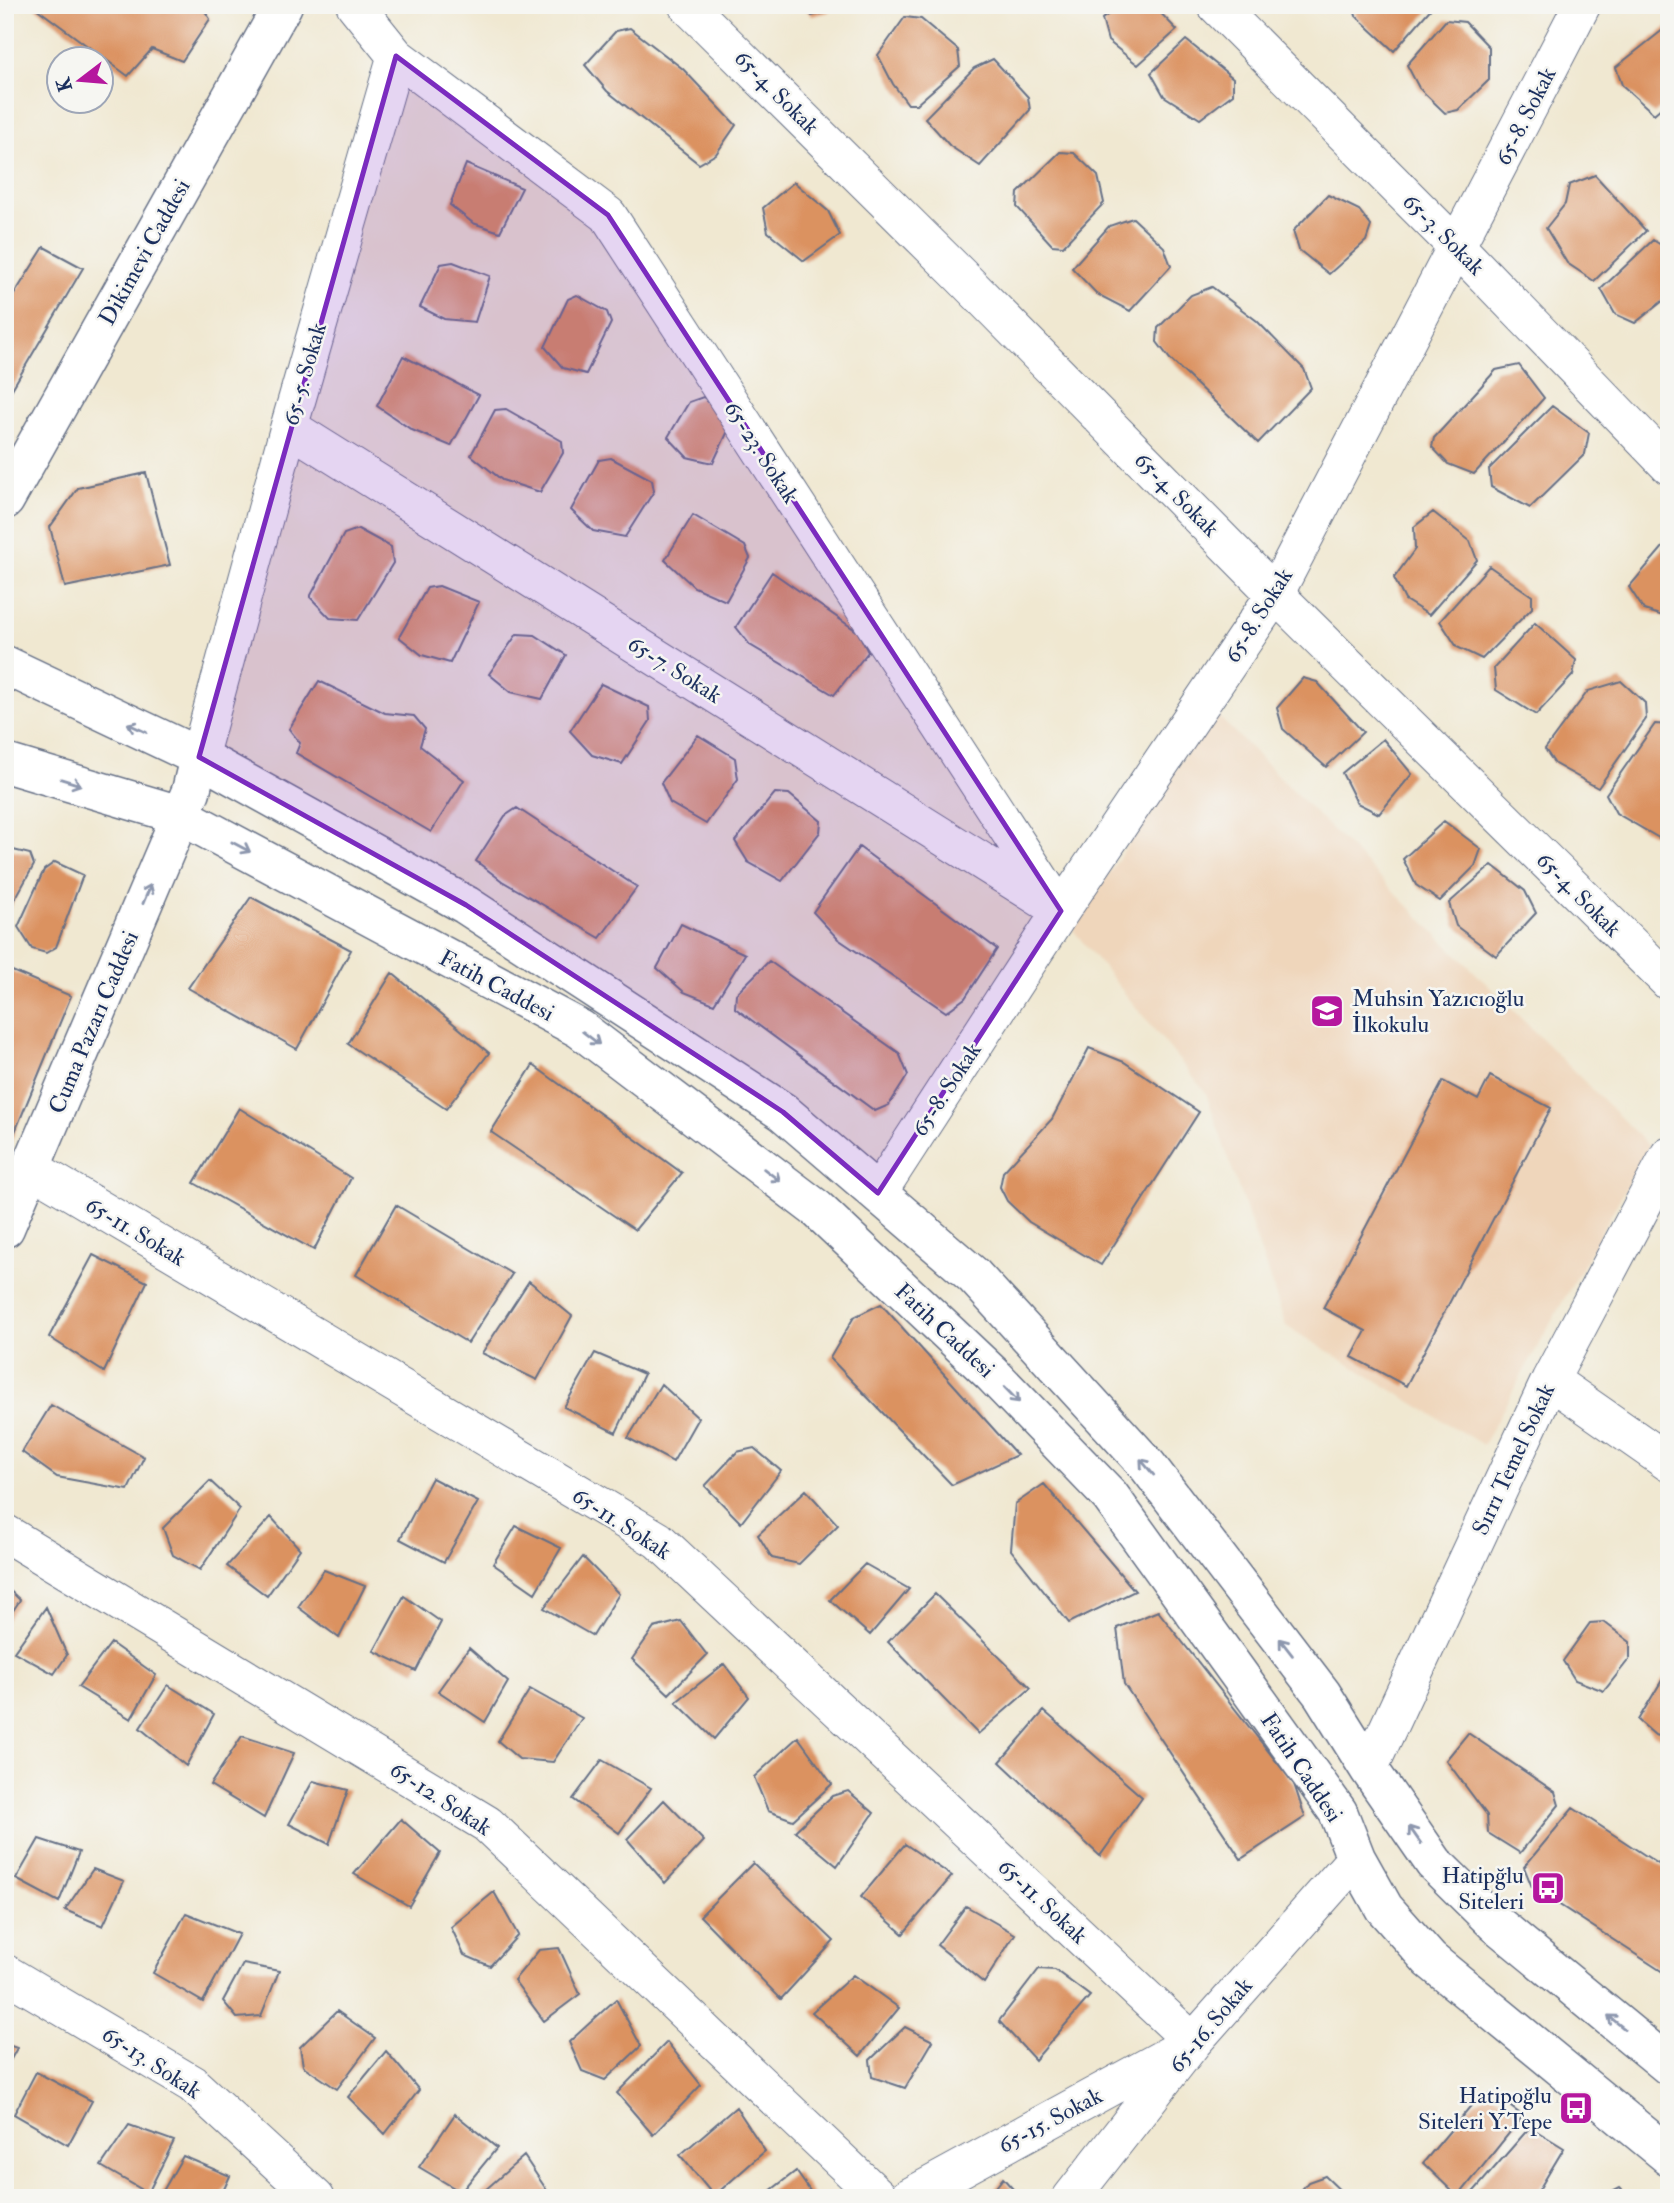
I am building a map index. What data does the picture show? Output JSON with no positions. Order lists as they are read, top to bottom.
{
  "streets": {
    "main road": ["Dikimevi Caddesi", "Fatih Caddesi", "Cuma Pazarı Caddesi"],
    "street": [
      "65-4. Sokak",
      "65-8. Sokak",
      "65-3. Sokak",
      "65-5. Sokak",
      "65-23. Sokak",
      "65-7. Sokak",
      "65-11. Sokak",
      "Sırrı Temel Sokak",
      "65-12. Sokak",
      "65-16. Sokak",
      "65-13. Sokak",
      "65-15. Sokak"
    ]
  },
  "crossings": [
    ["65-4. Sokak", "65-8. Sokak"],
    ["65-8. Sokak", "65-3. Sokak"],
    ["65-8. Sokak", "65-23. Sokak"],
    ["65-8. Sokak", "65-7. Sokak"],
    ["65-8. Sokak", "Fatih Caddesi"],
    ["65-5. Sokak", "65-23. Sokak"],
    ["65-5. Sokak", "65-7. Sokak"],
    ["65-5. Sokak", "Fatih Caddesi"],
    ["65-5. Sokak", "Cuma Pazarı Caddesi"],
    ["65-23. Sokak", "65-7. Sokak"],
    ["Fatih Caddesi", "Cuma Pazarı Caddesi"],
    ["Fatih Caddesi", "Sırrı Temel Sokak"],
    ["Fatih Caddesi", "65-16. Sokak"],
    ["Cuma Pazarı Caddesi", "65-11. Sokak"],
    ["65-11. Sokak", "65-16. Sokak"],
    ["65-11. Sokak", "65-15. Sokak"],
    ["65-16. Sokak", "65-15. Sokak"]
  ],
  "one_way": ["Cuma Pazarı Caddesi"],
  "places": {
    "school or university": ["Muhsin Yazıcıoğlu İlkokulu"],
    "bus stop": ["Hatipğlu Siteleri", "Hatipoğlu Siteleri Y.Tepe"]
  },
  "north": "left"
}
